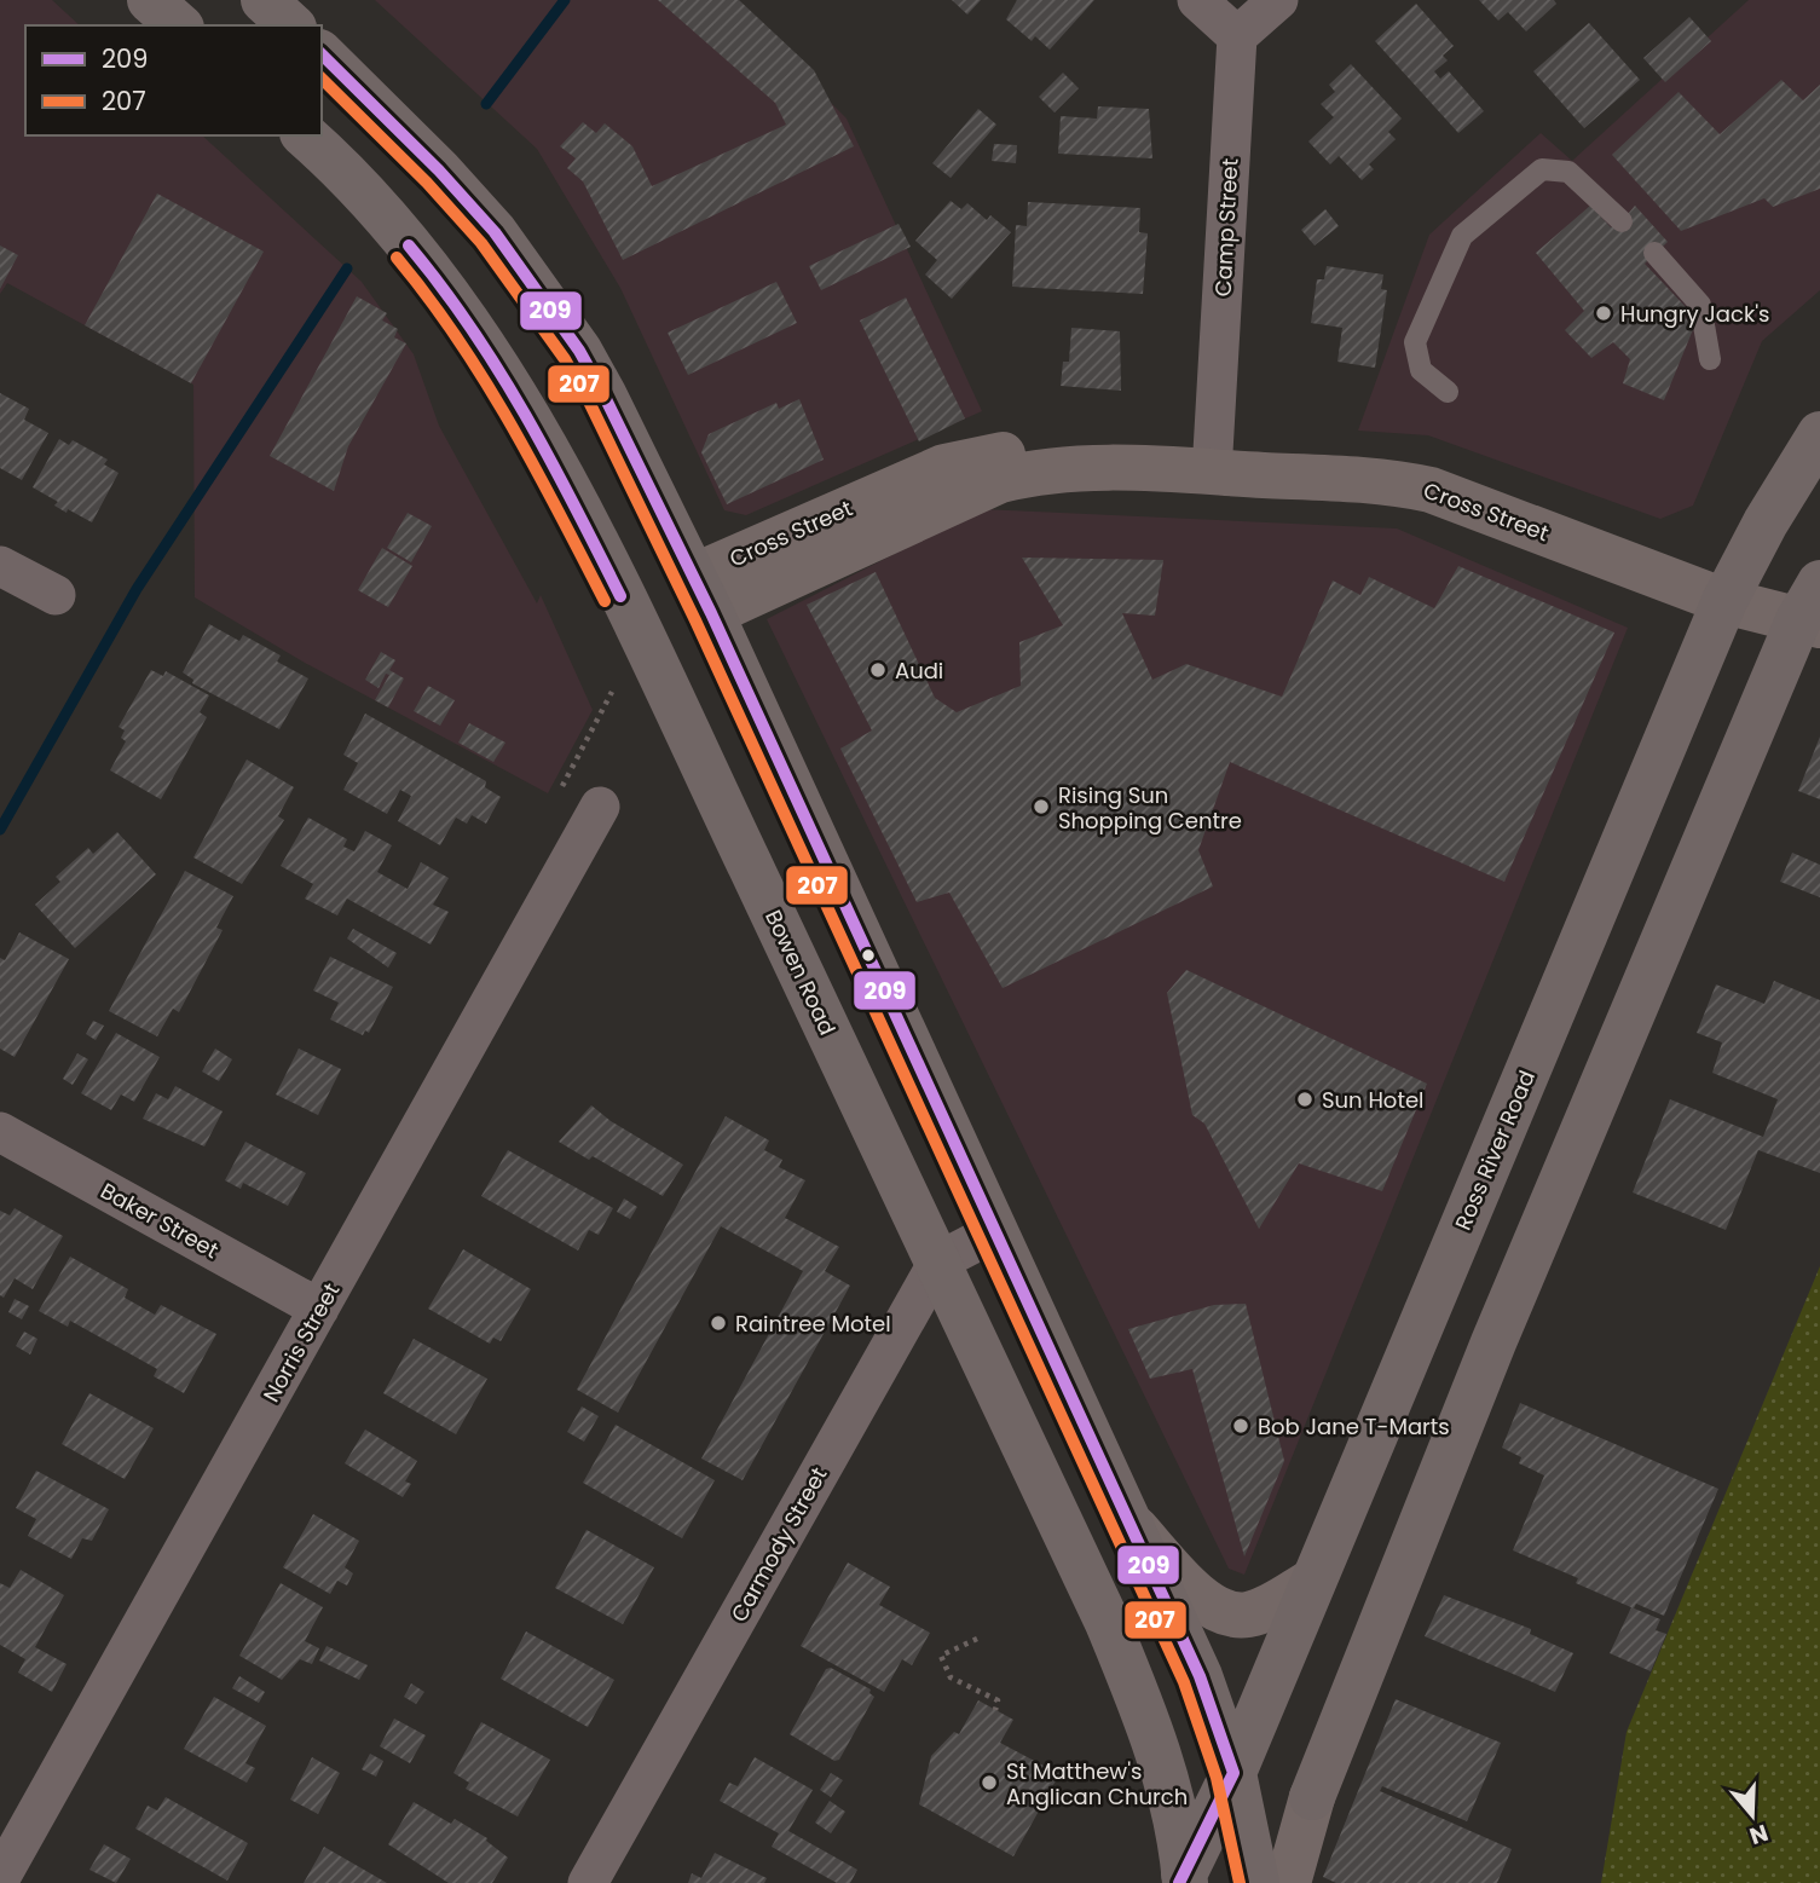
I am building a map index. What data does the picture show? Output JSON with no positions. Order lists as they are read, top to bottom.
{
  "streets": {
    "main road": ["Cross Street", "Bowen Road", "Ross River Road"],
    "street": [
      "Camp Street",
      "Baker Street",
      "Norris Street",
      "Carmody Street"
    ]
  },
  "crossings": [
    ["Camp Street", "Cross Street"],
    ["Cross Street", "Ross River Road"],
    ["Bowen Road", "Ross River Road"],
    ["Bowen Road", "Carmody Street"],
    ["Baker Street", "Norris Street"]
  ],
  "places": [
    "Hungry Jack's",
    "Audi",
    "Rising Sun Shopping Centre",
    "Sun Hotel",
    "Raintree Motel",
    "Bob Jane T-Marts",
    "St Matthew's Anglican Church"
  ],
  "lines": ["transit line 209", "transit line 207"],
  "legend": ["209", "207"],
  "north": "bottom"
}
